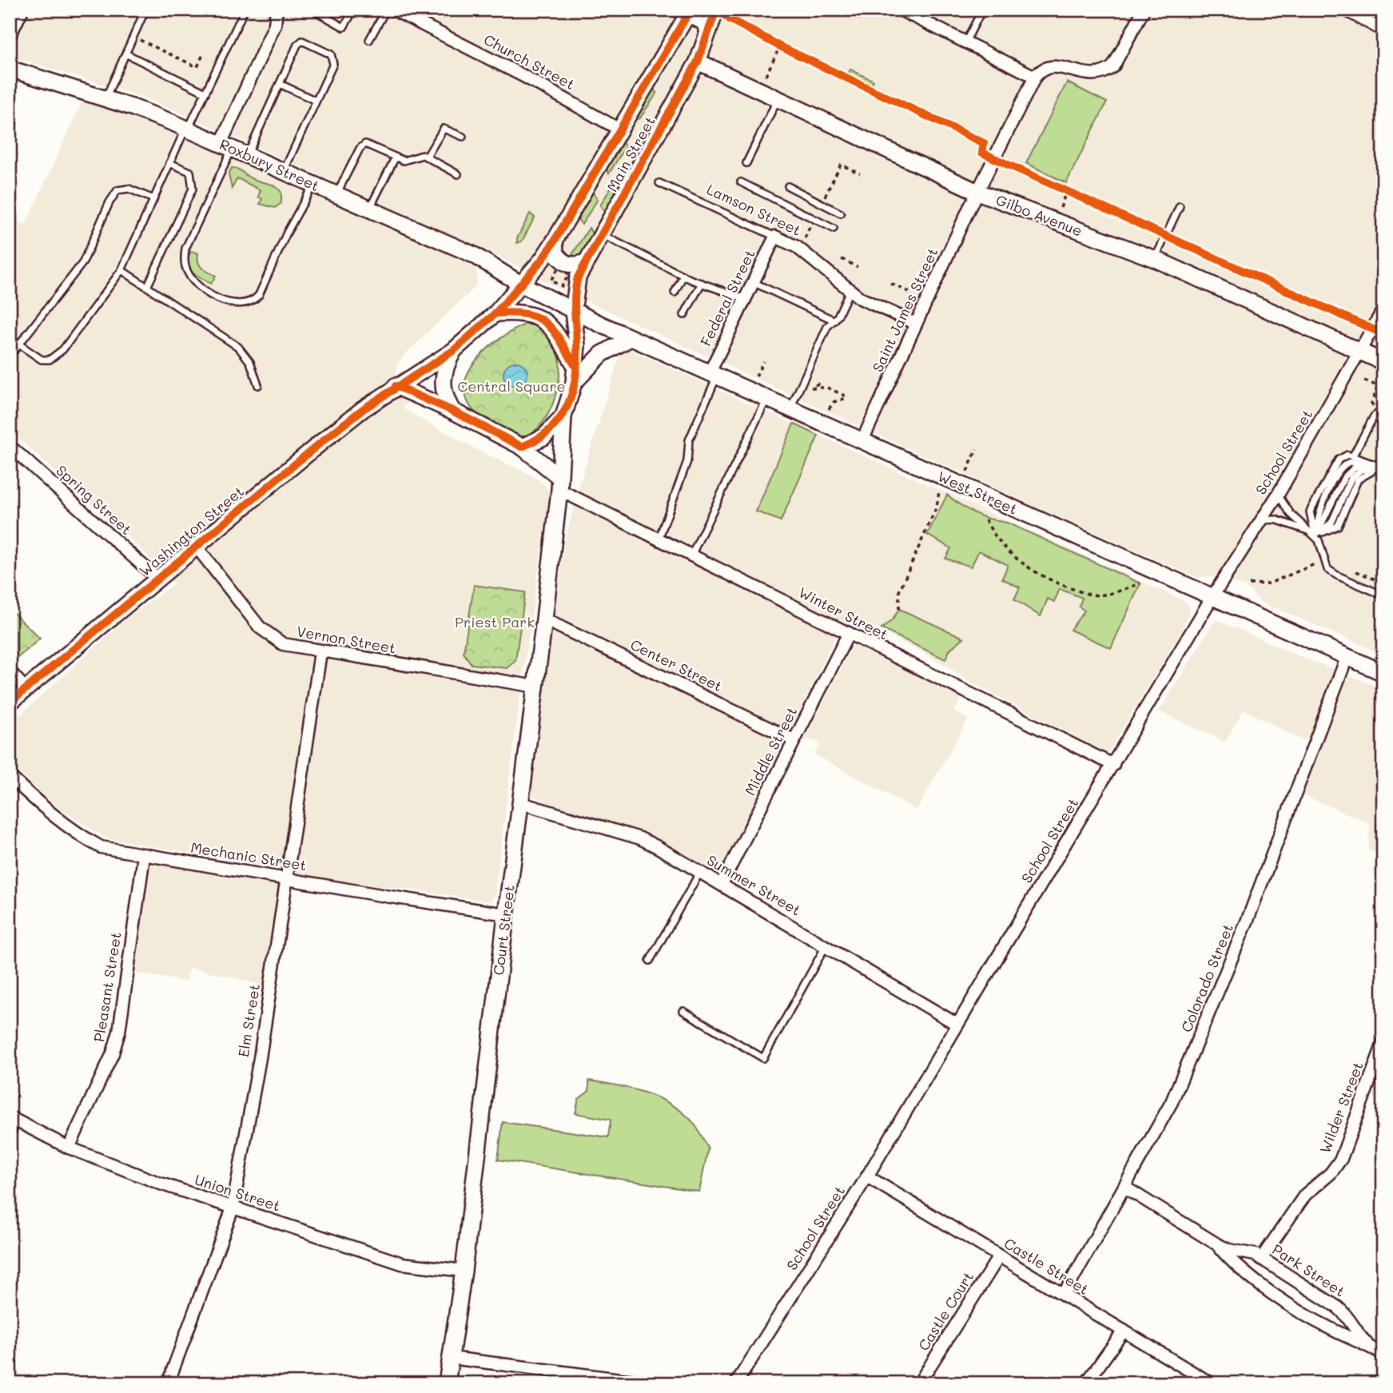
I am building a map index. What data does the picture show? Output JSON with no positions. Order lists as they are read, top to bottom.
{
  "streets": {
    "main road": [
      "Main Street",
      "Roxbury Street",
      "Gilbo Avenue",
      "West Street",
      "Washington Street",
      "Court Street"
    ],
    "street": [
      "Church Street",
      "Lamson Street",
      "Federal Street",
      "Saint James Street",
      "School Street",
      "Spring Street",
      "Winter Street",
      "Vernon Street",
      "Center Street",
      "Middle Street",
      "Mechanic Street",
      "Summer Street",
      "Colorado Street",
      "Pleasant Street",
      "Elm Street",
      "Wilder Street",
      "Union Street",
      "Castle Street",
      "Park Street",
      "Castle Court"
    ]
  },
  "crossings": [
    ["Church Street", "Main Street"],
    ["Main Street", "Roxbury Street"],
    ["Main Street", "Gilbo Avenue"],
    ["Main Street", "West Street"],
    ["Lamson Street", "Federal Street"],
    ["Lamson Street", "Saint James Street"],
    ["Gilbo Avenue", "Saint James Street"],
    ["Gilbo Avenue", "School Street"],
    ["Federal Street", "West Street"],
    ["Saint James Street", "West Street"],
    ["School Street", "West Street"],
    ["School Street", "Winter Street"],
    ["School Street", "Summer Street"],
    ["School Street", "Castle Street"],
    ["West Street", "Colorado Street"],
    ["Spring Street", "Washington Street"],
    ["Washington Street", "Vernon Street"],
    ["Winter Street", "Middle Street"],
    ["Winter Street", "Court Street"],
    ["Vernon Street", "Court Street"],
    ["Vernon Street", "Elm Street"],
    ["Center Street", "Middle Street"],
    ["Center Street", "Court Street"],
    ["Middle Street", "Summer Street"],
    ["Mechanic Street", "Court Street"],
    ["Mechanic Street", "Pleasant Street"],
    ["Mechanic Street", "Elm Street"],
    ["Summer Street", "Court Street"],
    ["Court Street", "Union Street"],
    ["Colorado Street", "Castle Street"],
    ["Colorado Street", "Park Street"],
    ["Pleasant Street", "Union Street"],
    ["Elm Street", "Union Street"],
    ["Wilder Street", "Park Street"],
    ["Castle Street", "Castle Court"]
  ],
  "parks": ["Central Square", "Priest Park"]
}
